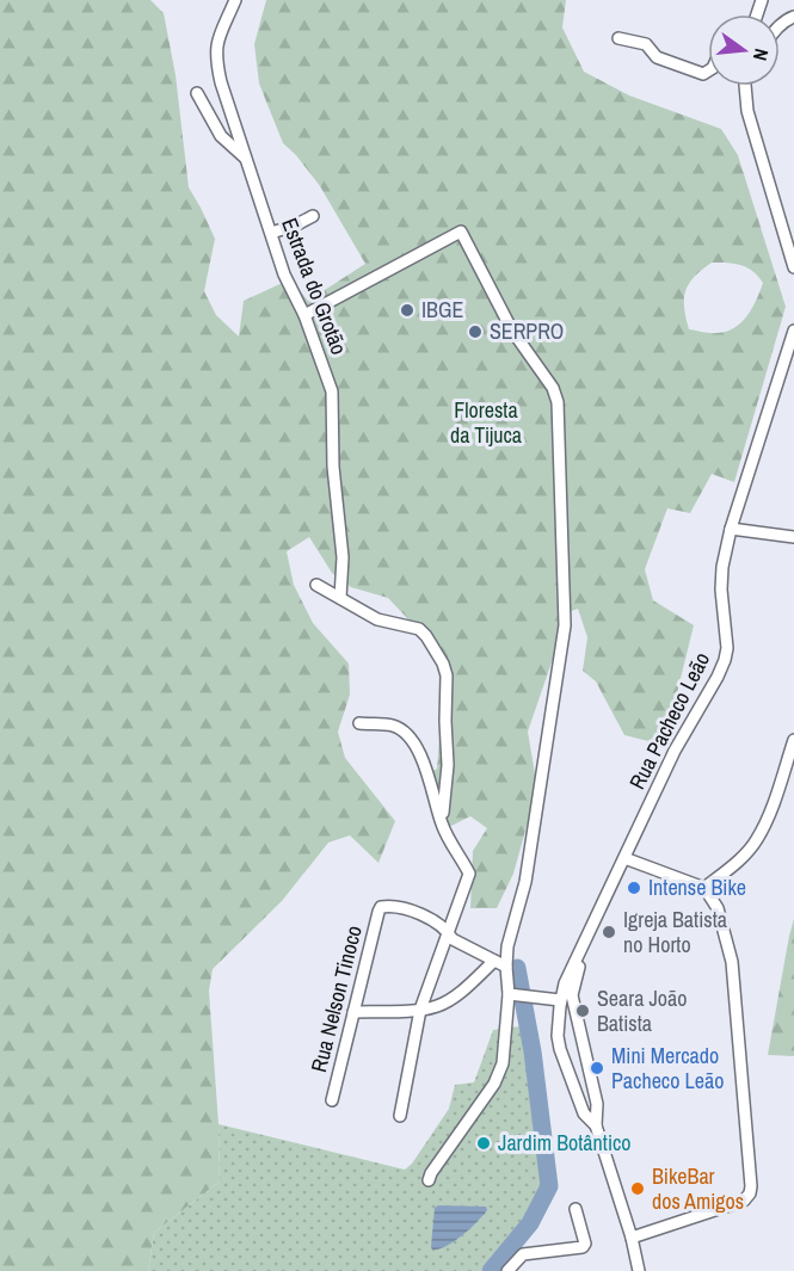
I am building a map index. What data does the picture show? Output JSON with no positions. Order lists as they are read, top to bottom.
{
  "streets": {
    "street": ["Estrada do Grotão", "Rua Pacheco Leão", "Rua Nelson Tinoco"]
  },
  "parks": ["Floresta da Tijuca"],
  "places": [
    "IBGE",
    "SERPRO",
    "Intense Bike",
    "Igreja Batista no Horto",
    "Seara João Batista",
    "Mini Mercado Pacheco Leão",
    "Jardim Botântico",
    "BikeBar dos Amigos"
  ],
  "north": "right"
}
